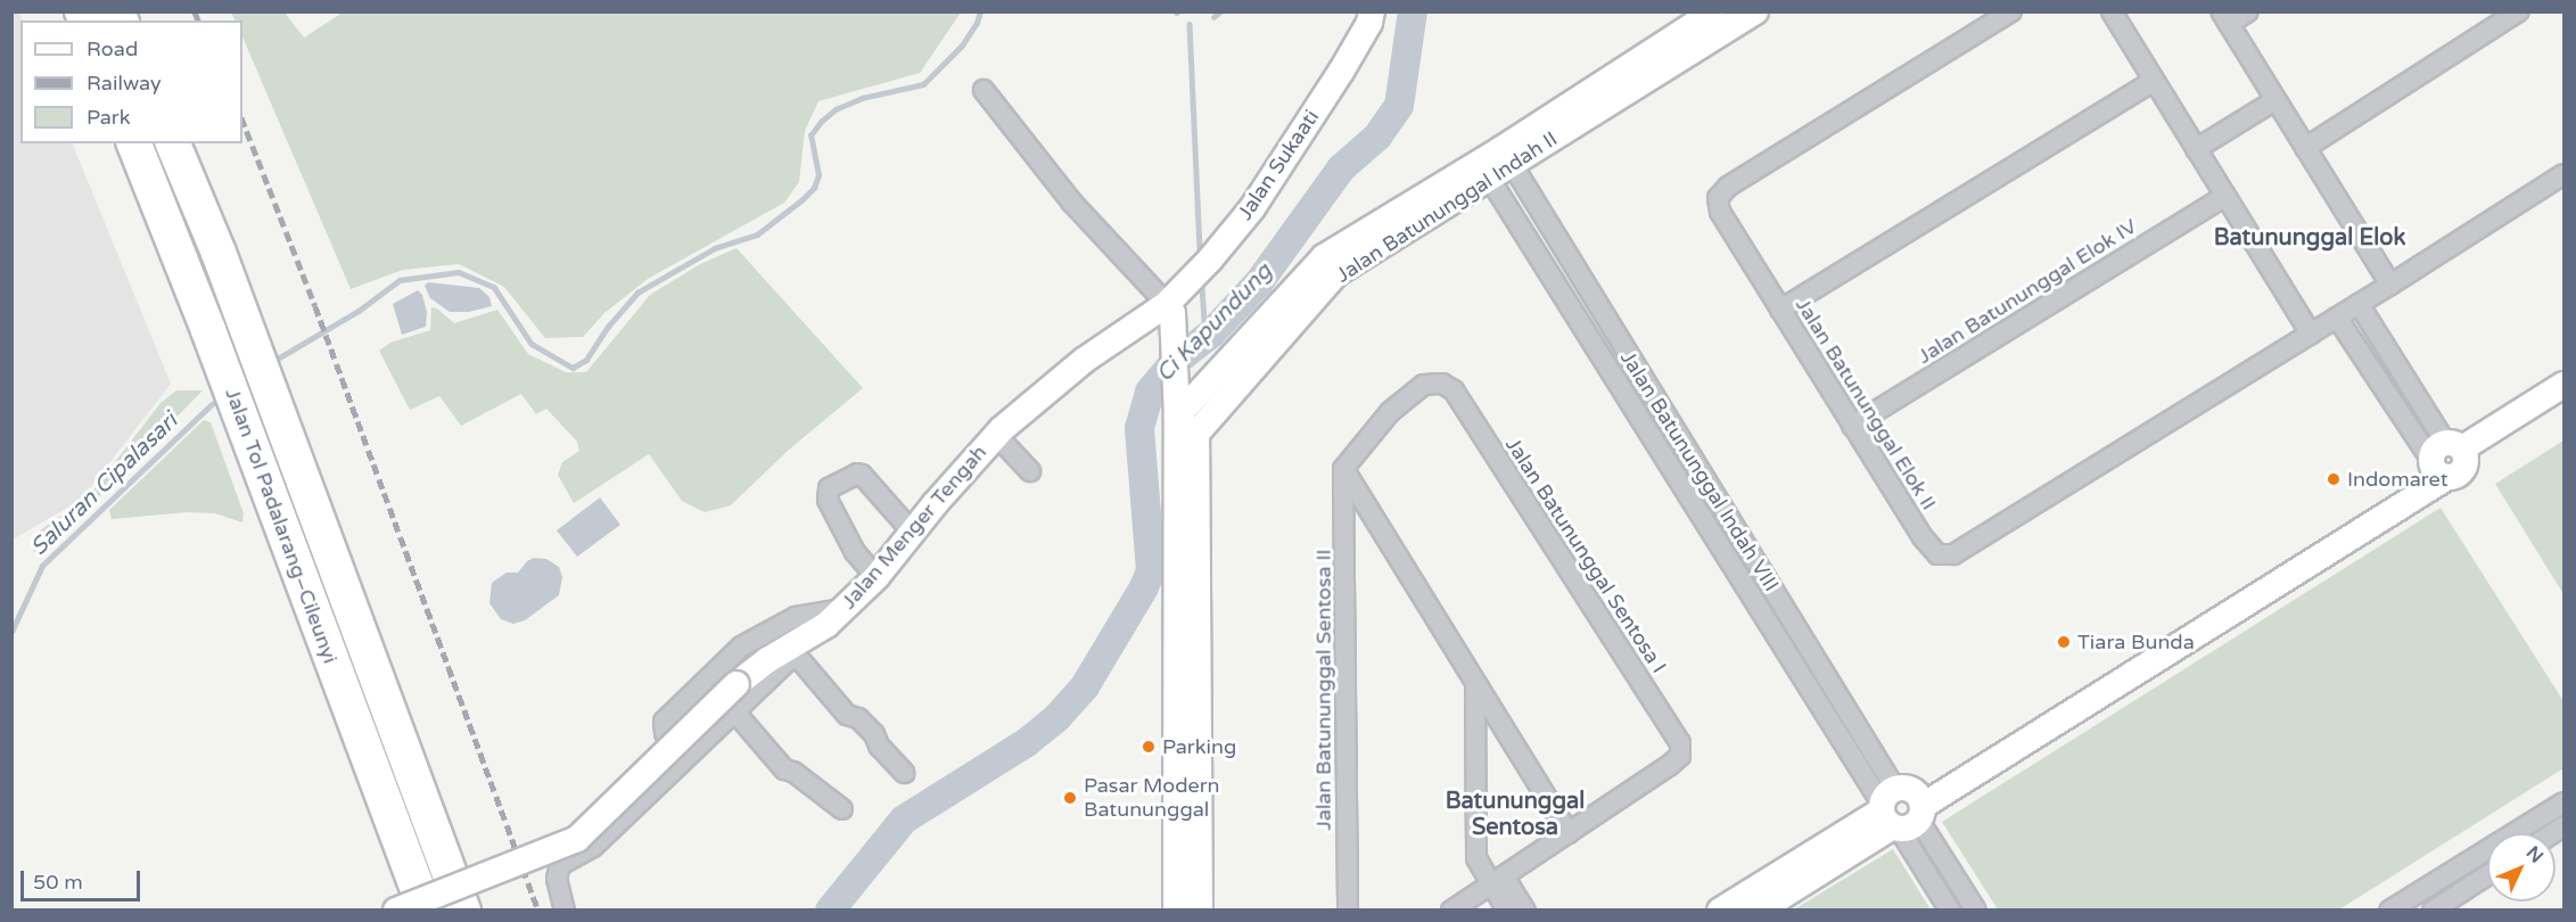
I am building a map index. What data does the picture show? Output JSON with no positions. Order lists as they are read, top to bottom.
{
  "streets": {
    "highway": ["Jalan Tol Padalarang–Cileunyi"],
    "street": [
      "Jalan Sukaati",
      "Jalan Batununggal Indah II",
      "Jalan Batununggal Elok IV",
      "Jalan Batununggal Elok II",
      "Jalan Batununggal Indah VIII",
      "Jalan Menger Tengah",
      "Jalan Batununggal Sentosa I",
      "Jalan Batununggal Sentosa II"
    ]
  },
  "crossings": [
    ["Jalan Sukaati", "Jalan Menger Tengah"],
    ["Jalan Batununggal Indah II", "Jalan Batununggal Indah VIII"],
    ["Jalan Batununggal Elok IV", "Jalan Batununggal Elok II"],
    ["Jalan Batununggal Sentosa I", "Jalan Batununggal Sentosa II"]
  ],
  "districts": ["Batununggal Elok", "Batununggal Sentosa"],
  "water": ["Ci Kapundung", "Saluran Cipalasari"],
  "places": [
    "Indomaret",
    "Tiara Bunda",
    "Parking",
    "Pasar Modern Batununggal"
  ],
  "legend": ["Road", "Railway", "Park"],
  "scale_bar": "50 m",
  "north": "top right"
}
